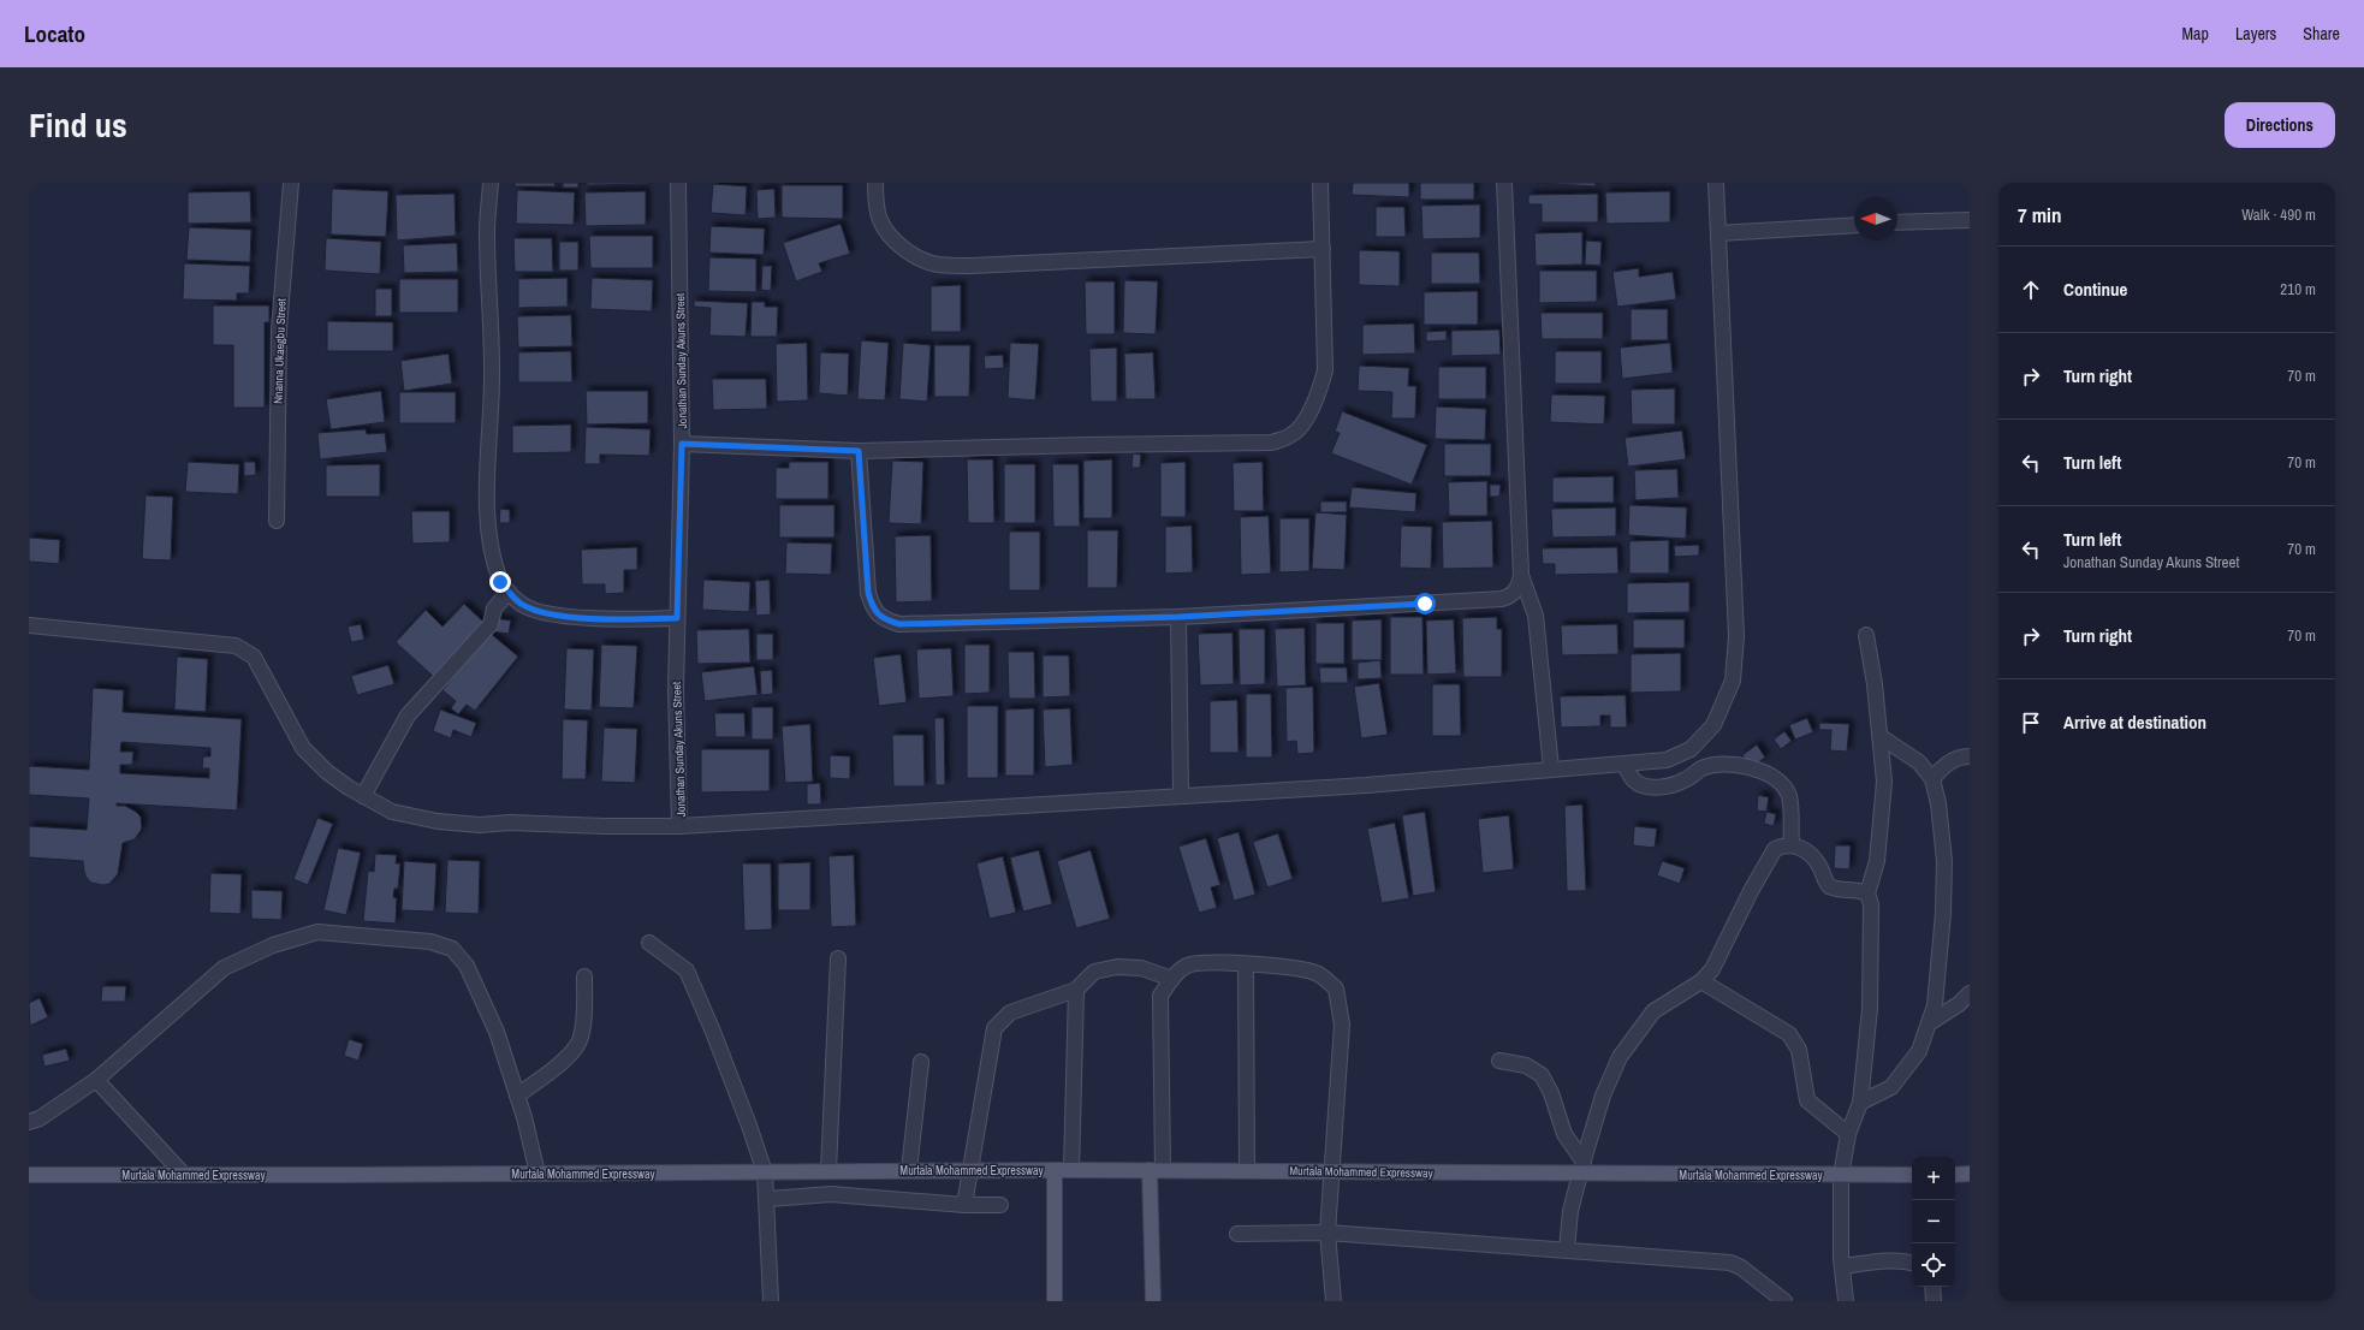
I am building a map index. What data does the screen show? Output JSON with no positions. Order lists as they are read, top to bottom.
{
  "streets": {
    "main road": ["Murtala Mohammed Expressway"],
    "street": ["Nnanna Ukaegbu Street", "Jonathan Sunday Akuns Street"]
  },
  "north": "left",
  "page": {
    "header": "Locato",
    "nav": ["Map", "Layers", "Share"],
    "title": "Find us",
    "buttons": "Directions",
    "heading": ["7 min", "Walk · 490 m"],
    "list": [
      ["Continue", "210 m"],
      ["Turn right", "70 m"],
      ["Turn left", "70 m"],
      ["Turn left", "Jonathan Sunday Akuns Street", "70 m"],
      ["Turn right", "70 m"],
      "Arrive at destination"
    ],
    "map_buttons": ["+", "−"]
  }
}
